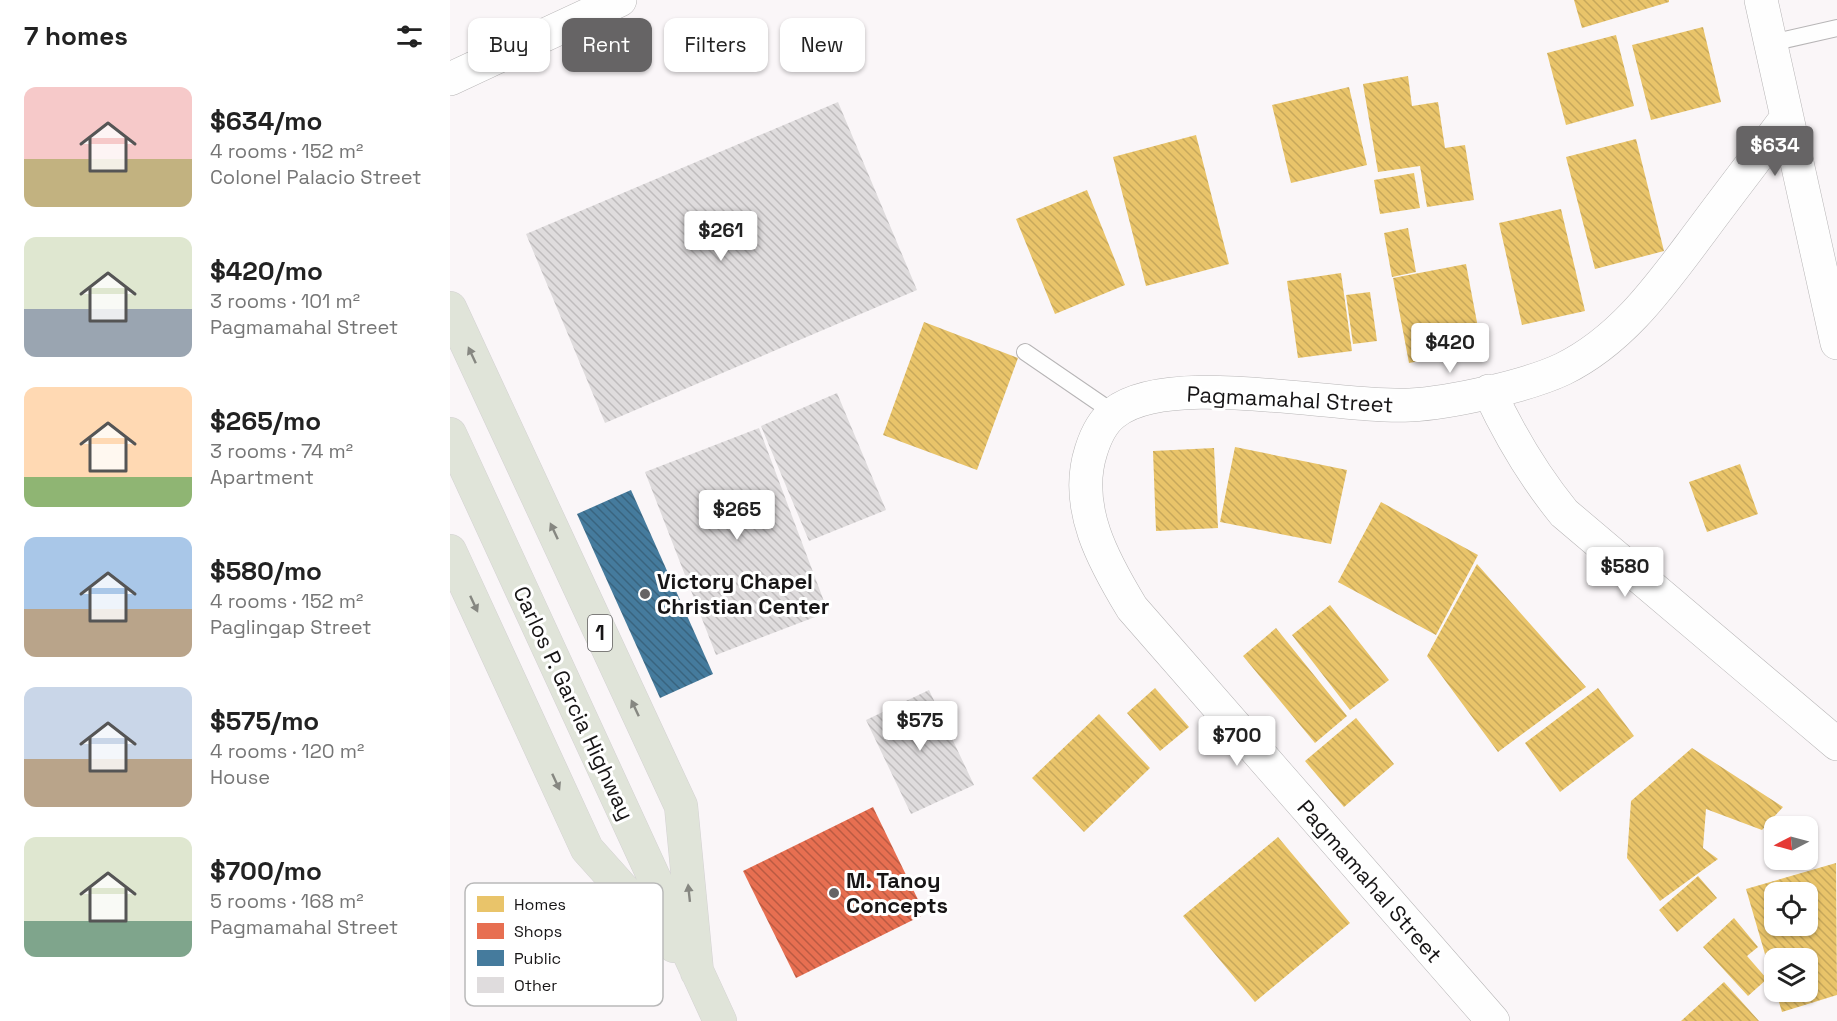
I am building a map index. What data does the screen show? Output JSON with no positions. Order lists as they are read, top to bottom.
{
  "streets": {
    "highway": ["1", "Carlos P. Garcia Highway"],
    "street": ["Pagmamahal Street"]
  },
  "places": ["Victory Chapel Christian Center", "M. Tanoy Concepts"],
  "legend": [
    "Homes",
    "Shops",
    "Public",
    "Other"
  ],
  "north": "left",
  "page": {
    "heading": "7 homes",
    "chip": [
      "Buy",
      "Rent",
      "Filters",
      "New"
    ],
    "list": [
      {
        "name": "$634/mo",
        "note": "4 rooms · 152 m² · Colonel Palacio Street"
      },
      {
        "name": "$420/mo",
        "note": "3 rooms · 101 m² · Pagmamahal Street"
      },
      {
        "name": "$265/mo",
        "note": "3 rooms · 74 m² · Apartment"
      },
      {
        "name": "$580/mo",
        "note": "4 rooms · 152 m² · Paglingap Street"
      },
      {
        "name": "$575/mo",
        "note": "4 rooms · 120 m² · House"
      },
      {
        "name": "$700/mo",
        "note": "5 rooms · 168 m² · Pagmamahal Street"
      }
    ],
    "price": [
      "$634",
      "$261",
      "$420",
      "$265",
      "$580",
      "$575",
      "$700"
    ]
  }
}
